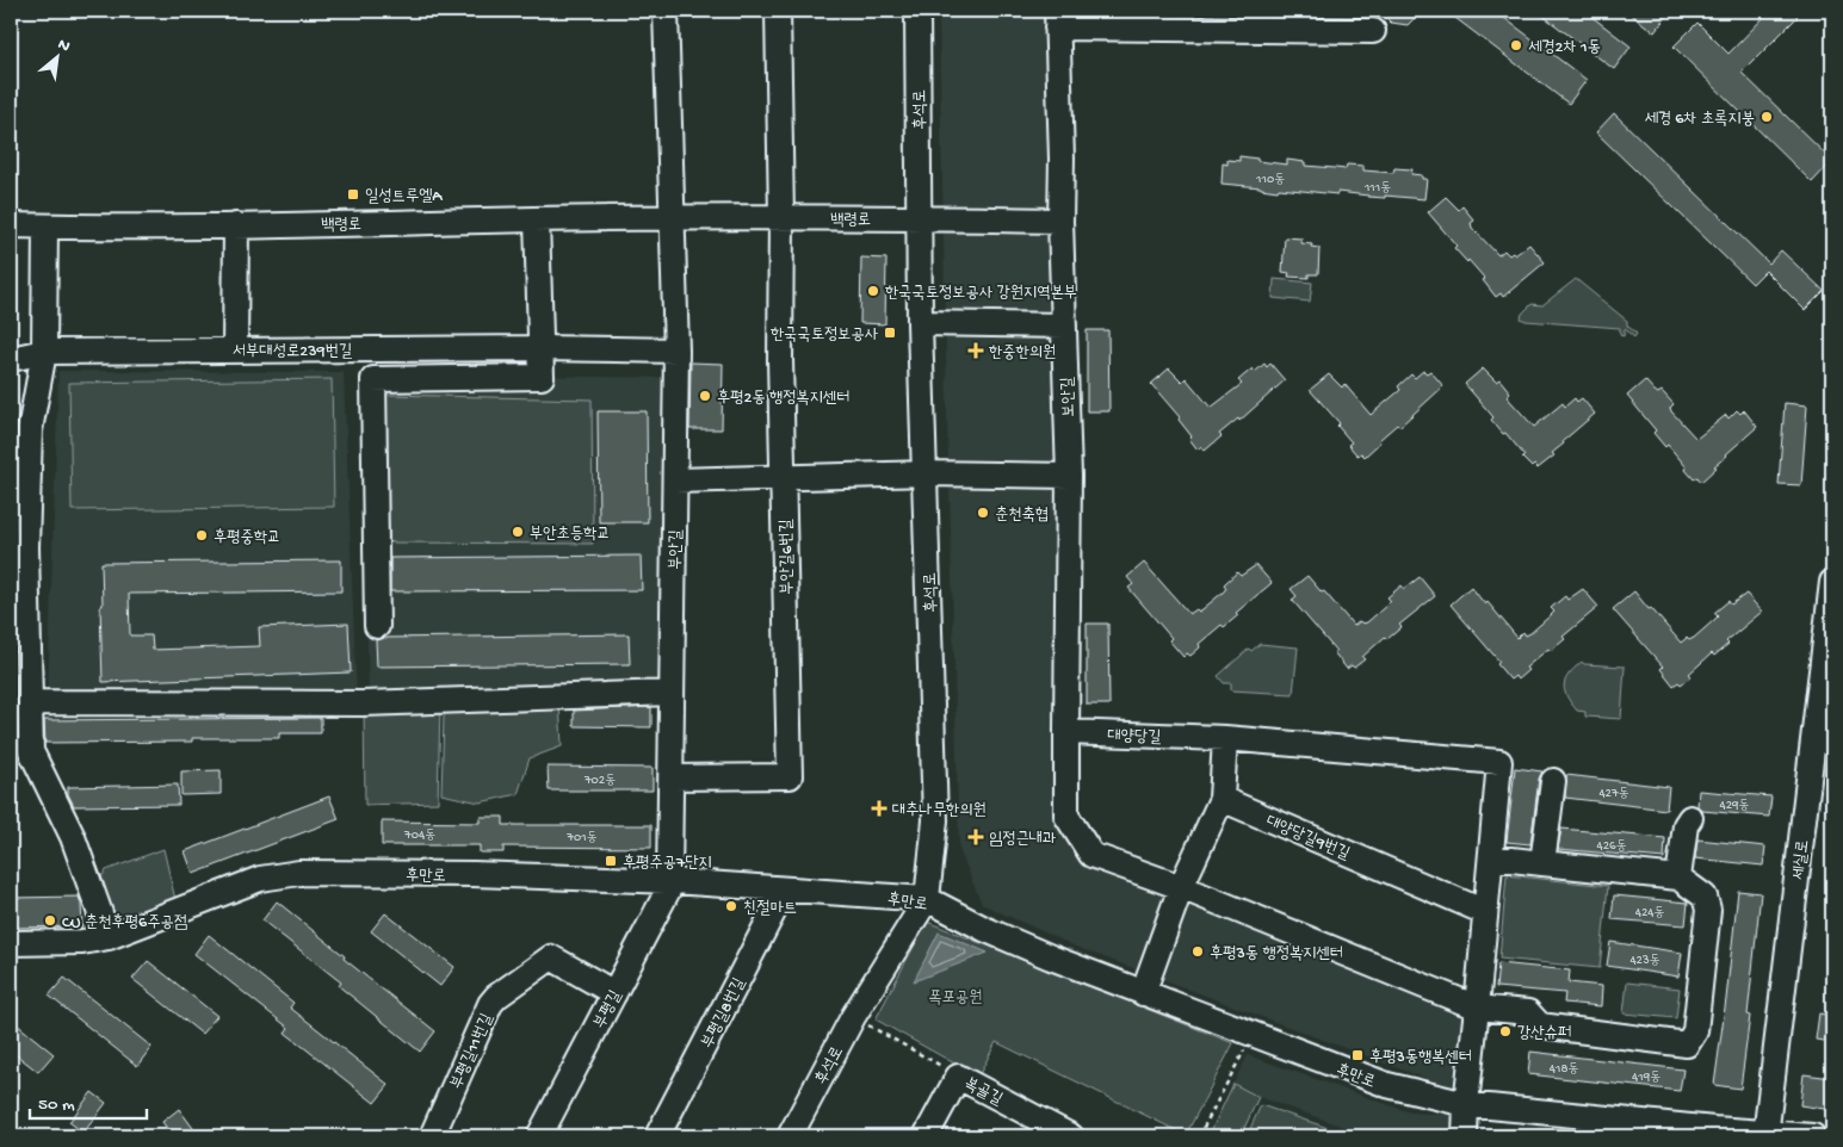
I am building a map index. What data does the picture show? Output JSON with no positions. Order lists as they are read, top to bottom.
{
  "streets": {
    "street": [
      "후석로",
      "백령로",
      "서부대성로239번길",
      "보안길",
      "부안길",
      "부안길6번길",
      "대양당길",
      "대양당길9번길",
      "세실로",
      "후만로",
      "부평길",
      "부평길8번길",
      "부평길11번길",
      "복골길"
    ]
  },
  "crossings": [
    ["후석로", "백령로"],
    ["후석로", "후만로"],
    ["백령로", "보안길"],
    ["백령로", "부안길"],
    ["백령로", "부안길6번길"],
    ["서부대성로239번길", "부안길"],
    ["보안길", "대양당길"],
    ["부안길", "부안길6번길"],
    ["부안길", "후만로"],
    ["부안길", "부평길"],
    ["대양당길", "대양당길9번길"],
    ["대양당길", "후만로"],
    ["세실로", "후만로"],
    ["후만로", "부평길"],
    ["후만로", "부평길8번길"],
    ["부평길", "부평길11번길"]
  ],
  "parks": ["폭포공원"],
  "places": {
    "other": [
      "세경2차 1동",
      "세경 6차 초록지붕",
      "한국국토정보공사 강원지역본부",
      "후평2동 행정복지센터",
      "춘천축협",
      "부안초등학교",
      "후평중학교",
      "친절마트",
      "CU 춘천후평6주공점",
      "후평3동 행정복지센터",
      "강산슈퍼"
    ],
    "transit": [
      "일성트루엘A",
      "한국국토정보공사",
      "후평주공7단지",
      "후평3동행복센터"
    ],
    "health": ["한중한의원", "대추나무한의원", "임정근내과"]
  },
  "house_numbers": [
    "110동",
    "111동",
    "702동",
    "427동",
    "429동",
    "704동",
    "701동",
    "426동",
    "424동",
    "423동",
    "418동",
    "419동"
  ],
  "scale_bar": "50 m",
  "north": "top right"
}
